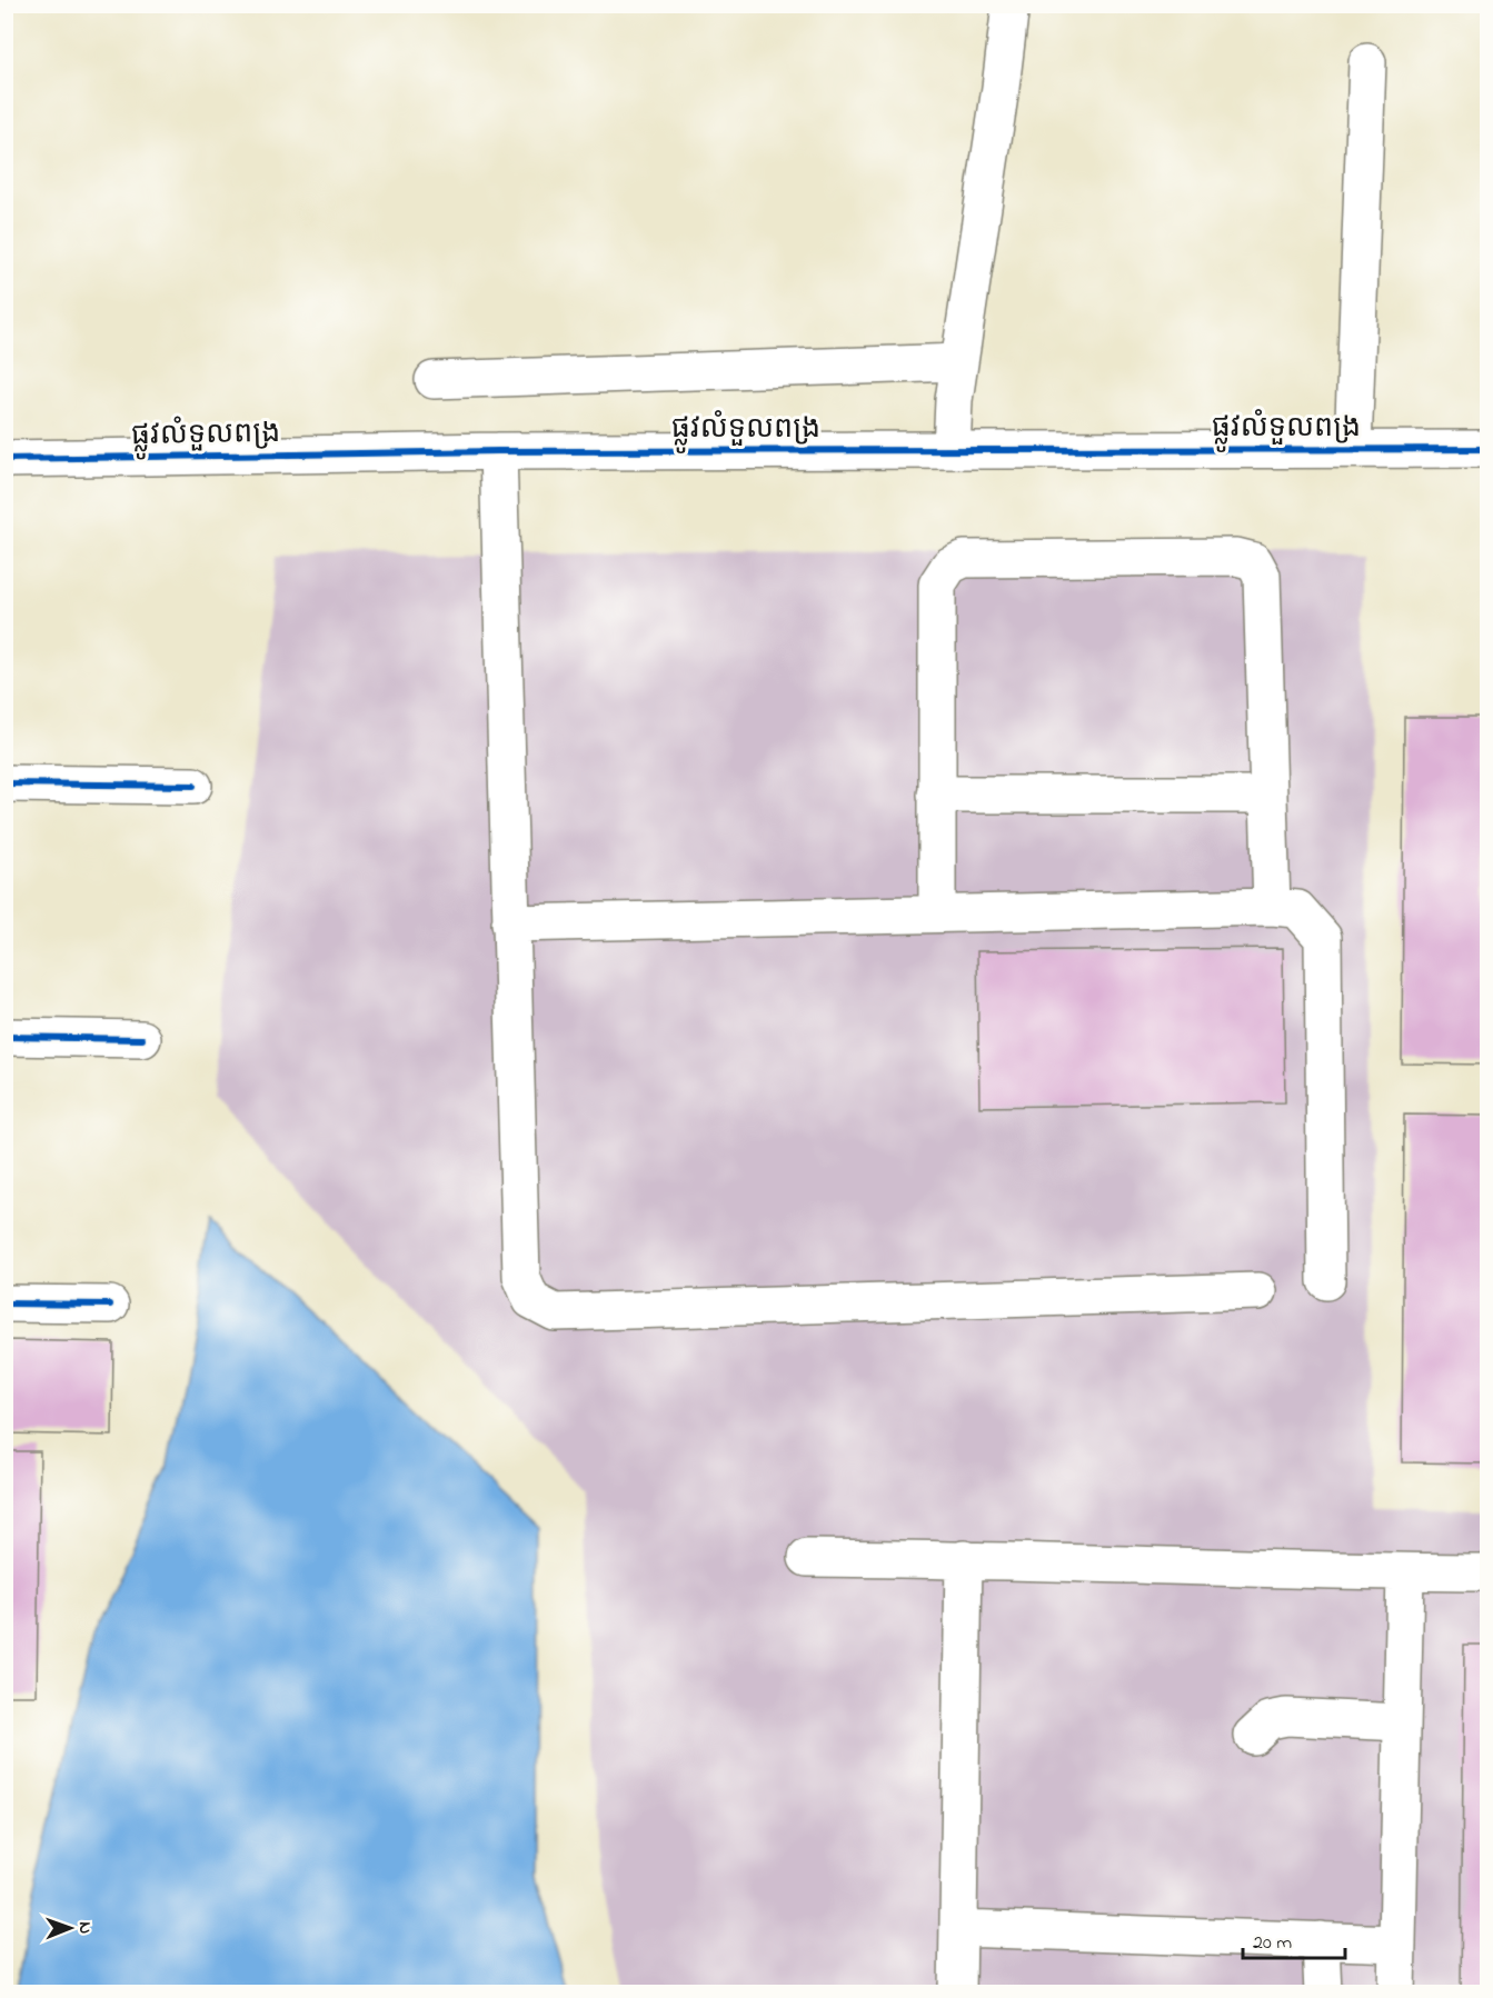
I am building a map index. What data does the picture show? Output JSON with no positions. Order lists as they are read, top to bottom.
{
  "streets": {
    "street": ["ផ្លូវលំទួលពង្រ"]
  },
  "scale_bar": "20 m",
  "north": "right"
}
